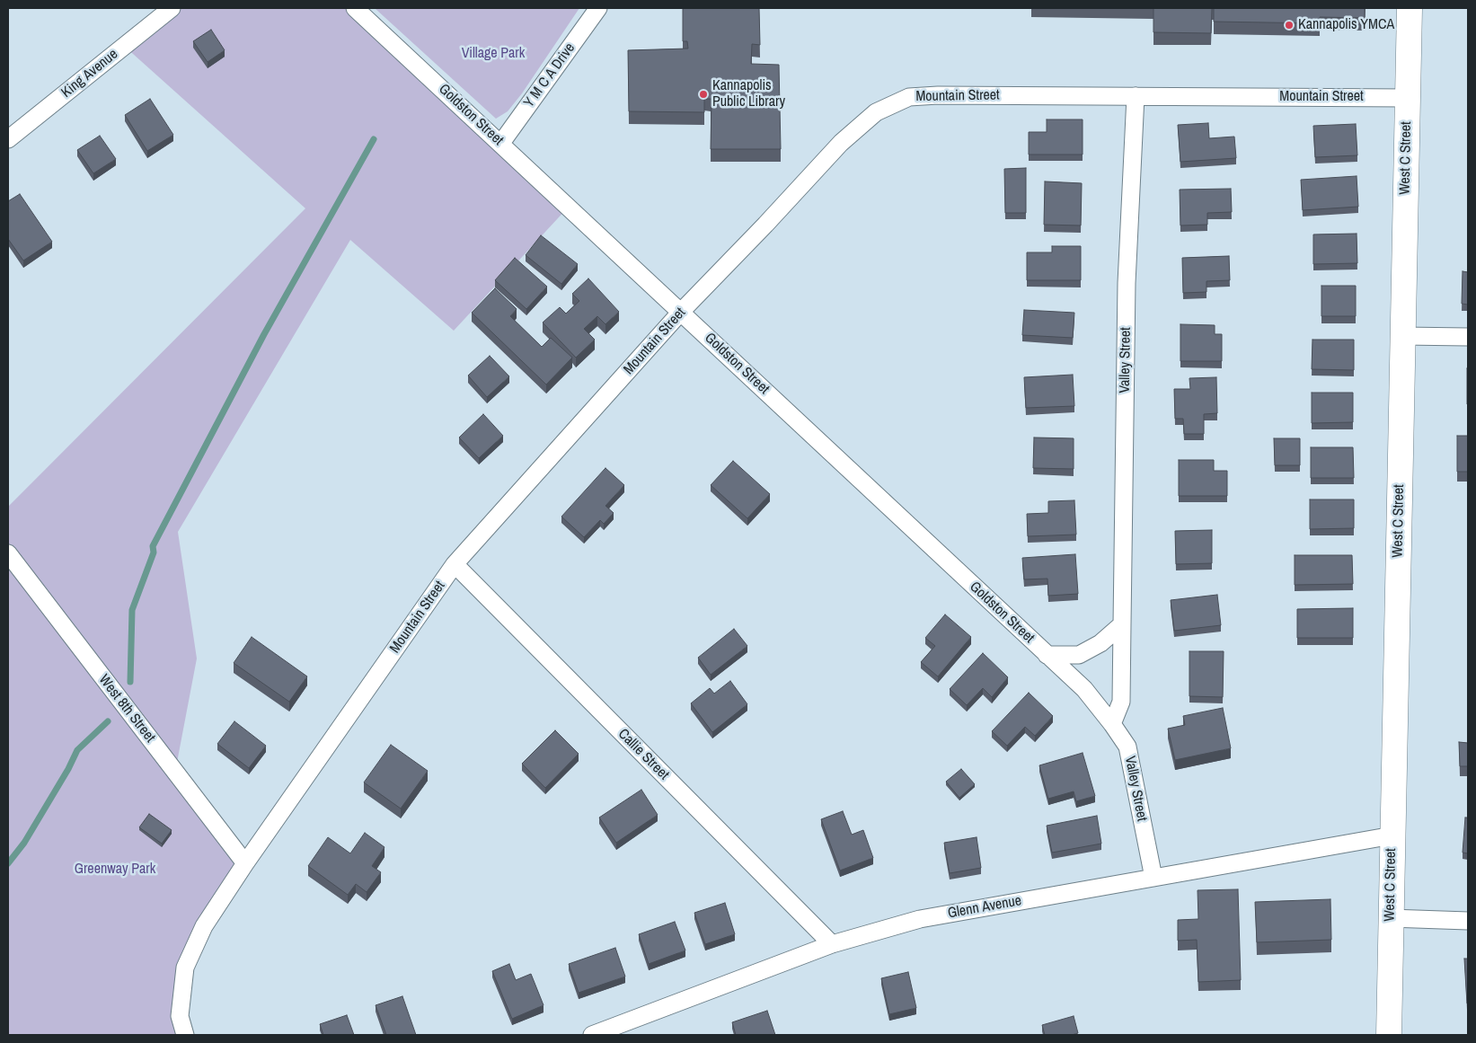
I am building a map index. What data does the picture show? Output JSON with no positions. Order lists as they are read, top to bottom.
{
  "streets": {
    "main road": ["West C Street"],
    "street": [
      "King Avenue",
      "Y M C A Drive",
      "Mountain Street",
      "Goldston Street",
      "Valley Street",
      "West 8th Street",
      "Callie Street",
      "Glenn Avenue"
    ]
  },
  "crossings": [
    ["Y M C A Drive", "Goldston Street"],
    ["Mountain Street", "Goldston Street"],
    ["Mountain Street", "West C Street"],
    ["Mountain Street", "Valley Street"],
    ["Mountain Street", "West 8th Street"],
    ["Mountain Street", "Callie Street"],
    ["Goldston Street", "Valley Street"],
    ["West C Street", "Glenn Avenue"],
    ["Valley Street", "Glenn Avenue"],
    ["Callie Street", "Glenn Avenue"]
  ],
  "parks": ["Village Park", "Greenway Park"],
  "places": ["Kannapolis YMCA", "Kannapolis Public Library"]
}
